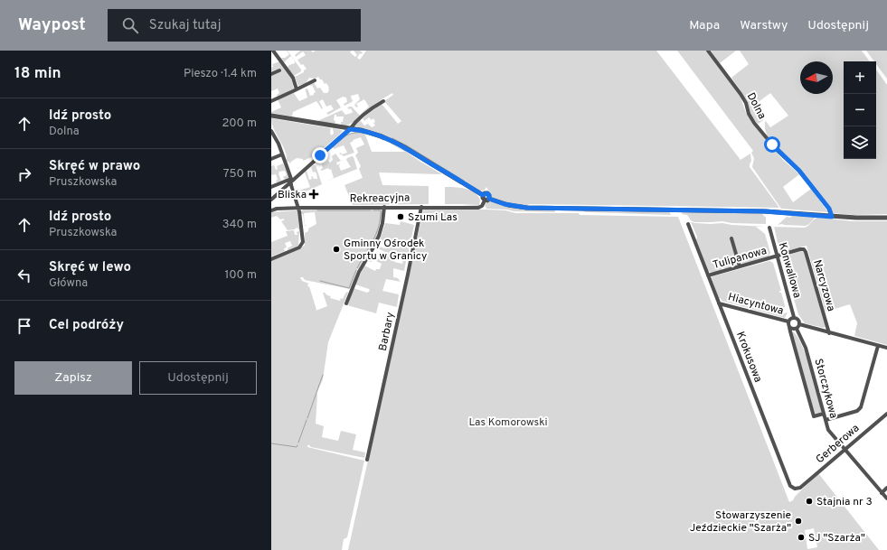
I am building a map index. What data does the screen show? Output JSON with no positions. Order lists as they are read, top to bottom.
{
  "streets": {
    "street": [
      "Dolna",
      "Rekreacyjna",
      "Tulipanowa",
      "Konwaliowa",
      "Narcyzowa",
      "Hiacyntowa",
      "Barbary",
      "Krokusowa",
      "Storczykowa",
      "Gerberowa"
    ]
  },
  "crossings": [
    ["Rekreacyjna", "Barbary"],
    ["Tulipanowa", "Konwaliowa"],
    ["Tulipanowa", "Narcyzowa"],
    ["Tulipanowa", "Krokusowa"],
    ["Konwaliowa", "Narcyzowa"],
    ["Konwaliowa", "Hiacyntowa"],
    ["Konwaliowa", "Storczykowa"],
    ["Hiacyntowa", "Krokusowa"],
    ["Hiacyntowa", "Storczykowa"],
    ["Krokusowa", "Gerberowa"],
    ["Storczykowa", "Gerberowa"]
  ],
  "parks": ["Las Komorowski"],
  "places": {
    "health": ["Bliska"],
    "other": [
      "Szumi Las",
      "Gminny Ośrodek Sportu w Granicy",
      "Stajnia nr 3",
      "Stowarzyszenie Jeździeckie \"Szarża\"",
      "SJ \"Szarża\""
    ]
  },
  "north": "left",
  "page": {
    "header": "Waypost",
    "search": "Szukaj tutaj",
    "nav": ["Mapa", "Warstwy", "Udostępnij"],
    "heading": ["18 min", "Pieszo · 1.4 km"],
    "map_buttons": ["+", "−"],
    "list": [
      ["Idź prosto", "Dolna", "200 m"],
      ["Skręć w prawo", "Pruszkowska", "750 m"],
      ["Idź prosto", "Pruszkowska", "340 m"],
      ["Skręć w lewo", "Główna", "100 m"],
      "Cel podróży"
    ],
    "buttons": ["Zapisz", "Udostępnij"]
  }
}
